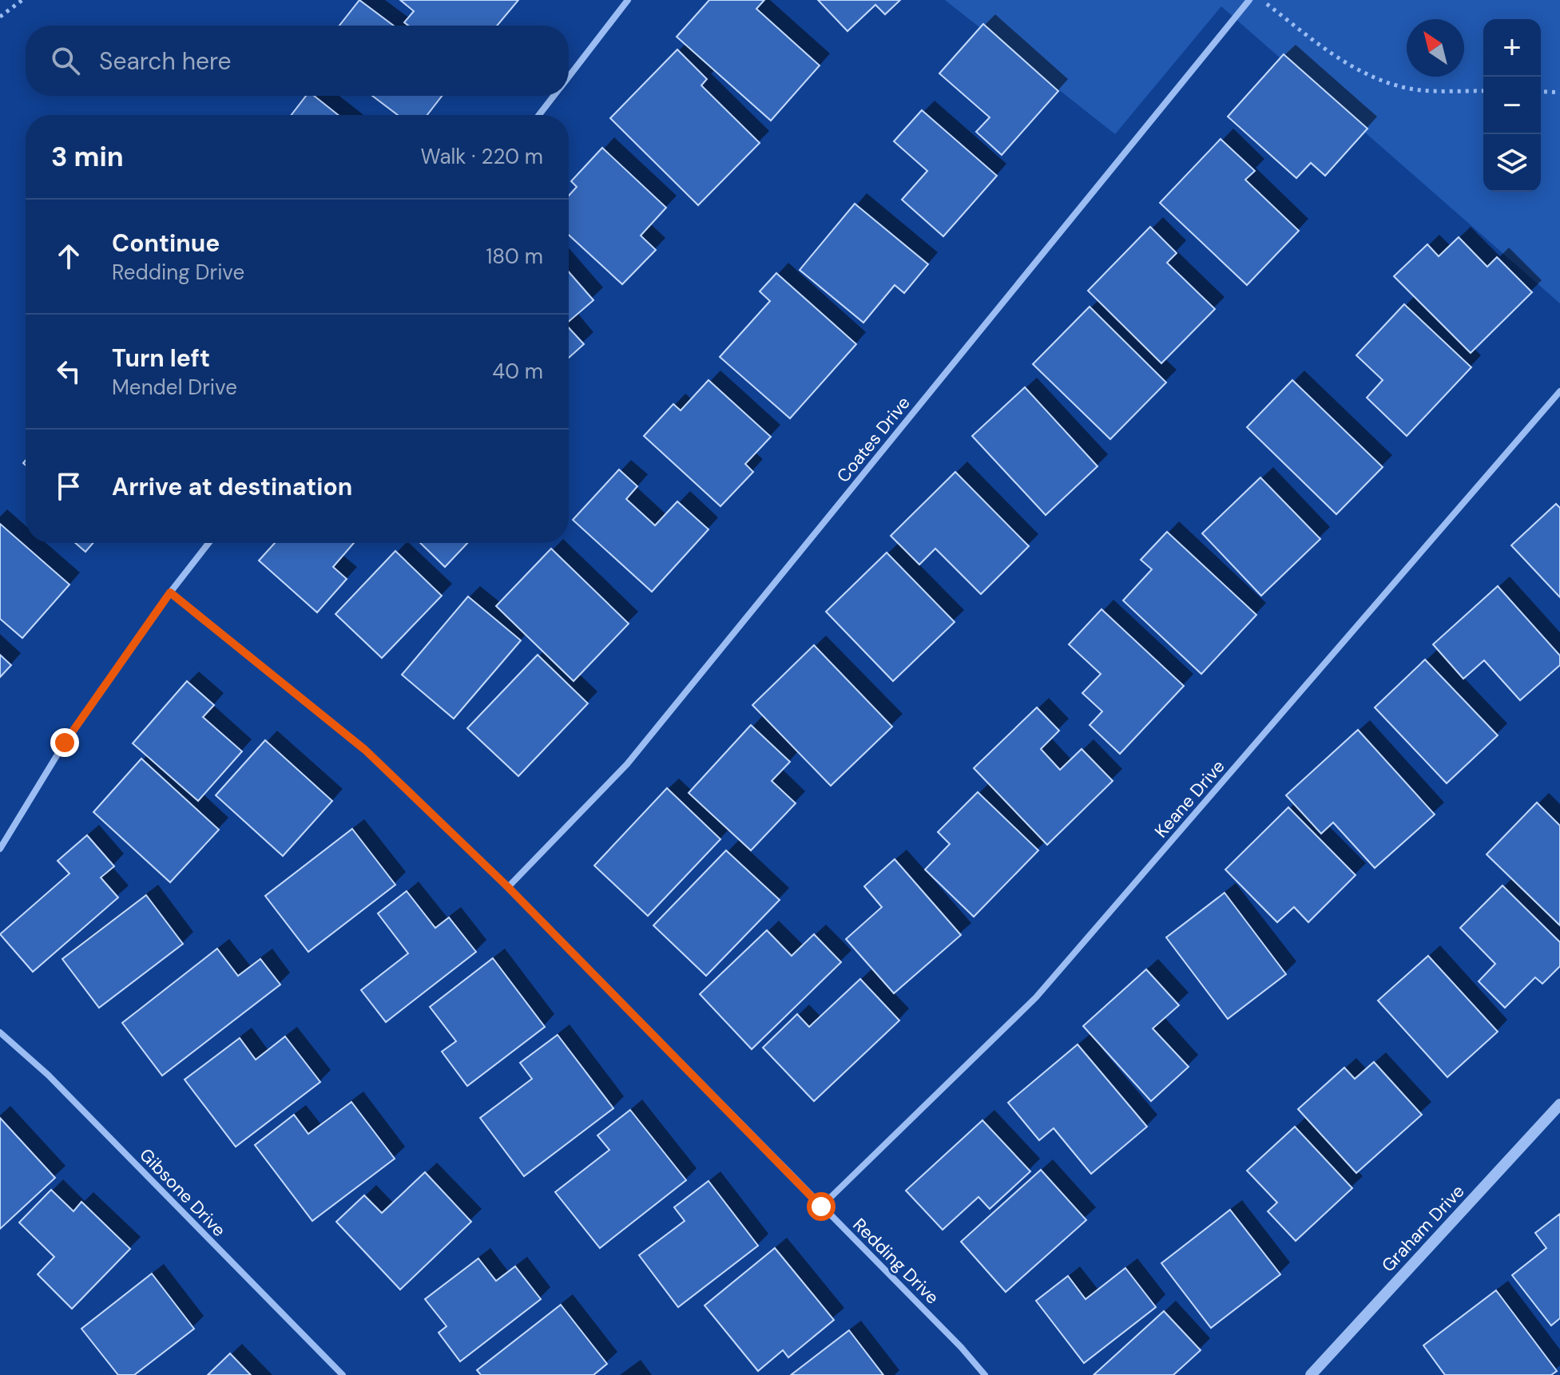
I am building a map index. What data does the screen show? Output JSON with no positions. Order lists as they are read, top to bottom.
{
  "streets": {
    "street": [
      "Coates Drive",
      "Keane Drive",
      "Gibsone Drive",
      "Graham Drive",
      "Redding Drive"
    ]
  },
  "crossings": [
    ["Coates Drive", "Redding Drive"],
    ["Keane Drive", "Redding Drive"]
  ],
  "north": "top left",
  "page": {
    "map_buttons": ["+", "−"],
    "search": "Search here",
    "heading": ["3 min", "Walk · 220 m"],
    "list": [
      ["Continue", "Redding Drive", "180 m"],
      ["Turn left", "Mendel Drive", "40 m"],
      "Arrive at destination"
    ]
  }
}
